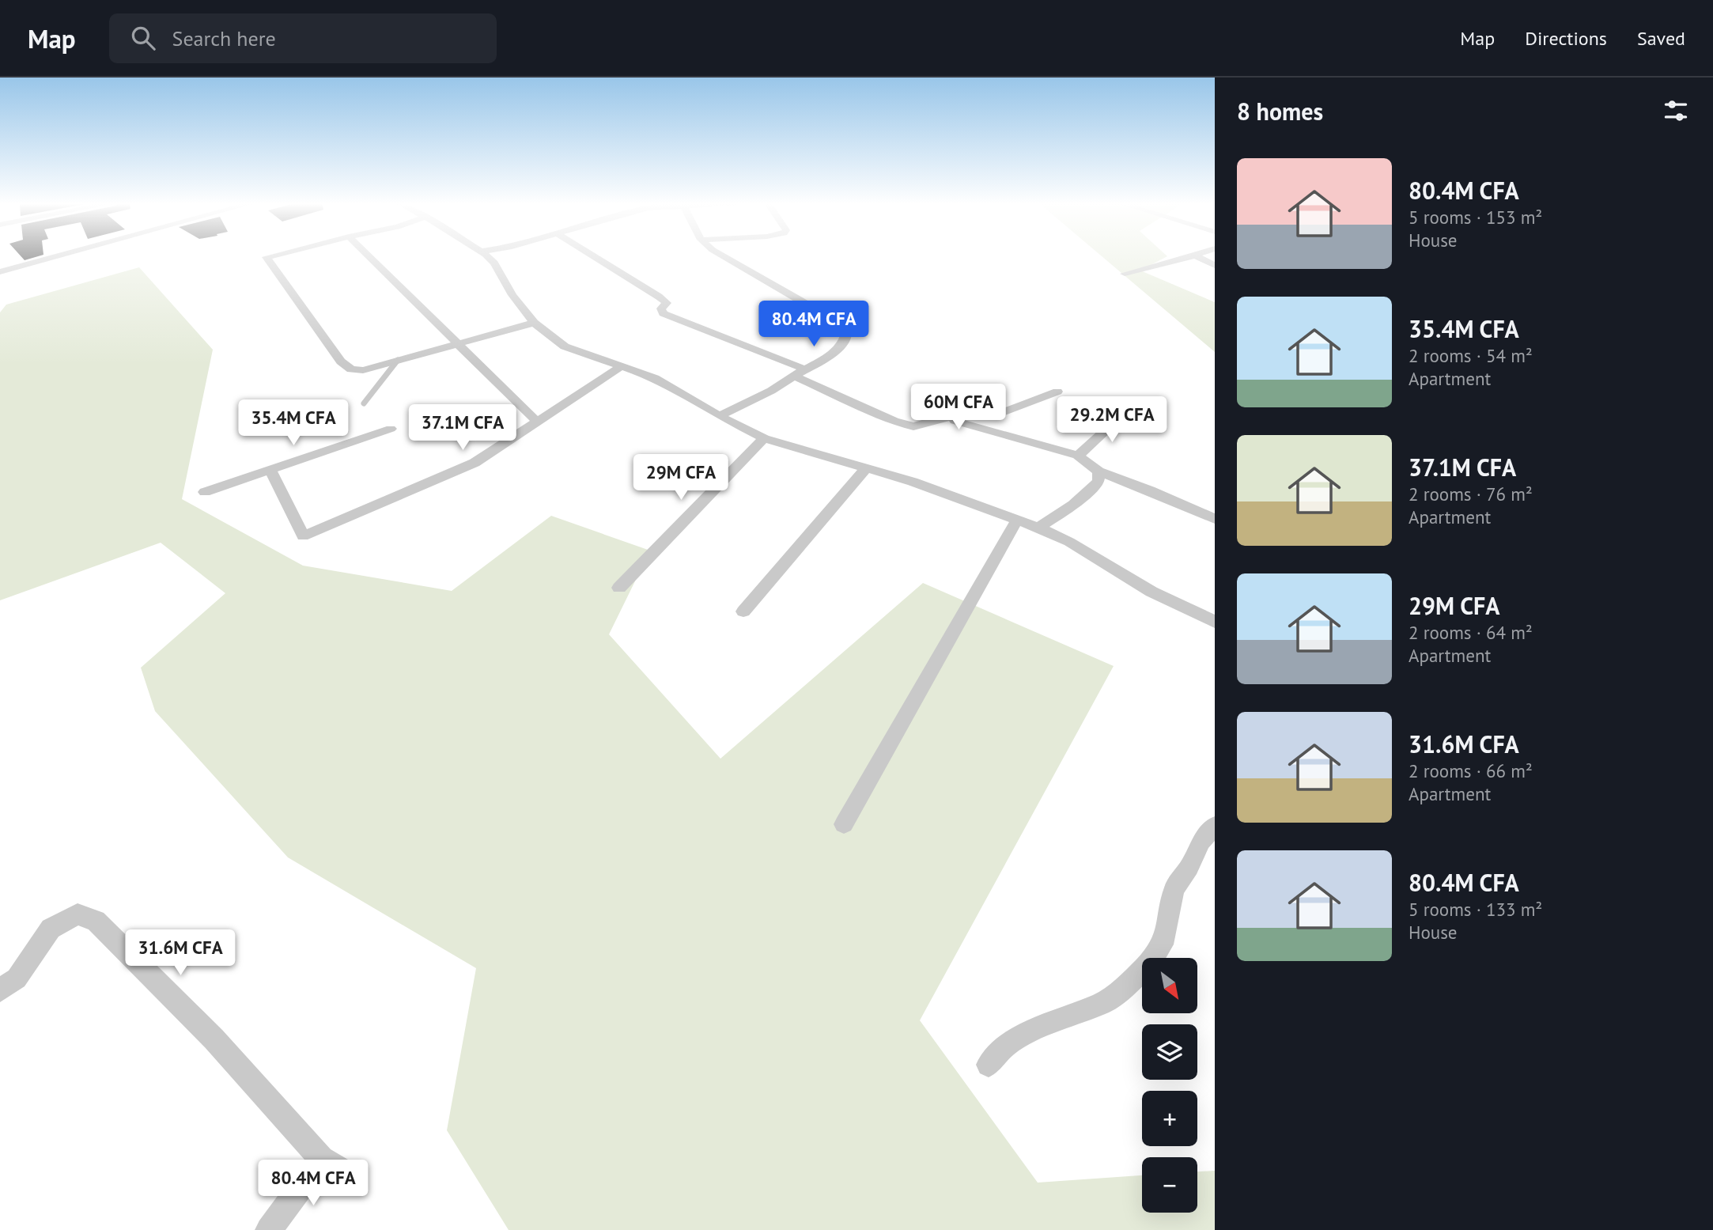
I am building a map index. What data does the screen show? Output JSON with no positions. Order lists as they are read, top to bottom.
{
  "north": "bottom right",
  "page": {
    "header": "Map",
    "search": "Search here",
    "nav": ["Map", "Directions", "Saved"],
    "heading": "8 homes",
    "list": [
      {
        "name": "80.4M CFA",
        "note": "5 rooms · 153 m² · House"
      },
      {
        "name": "35.4M CFA",
        "note": "2 rooms · 54 m² · Apartment"
      },
      {
        "name": "37.1M CFA",
        "note": "2 rooms · 76 m² · Apartment"
      },
      {
        "name": "29M CFA",
        "note": "2 rooms · 64 m² · Apartment"
      },
      {
        "name": "31.6M CFA",
        "note": "2 rooms · 66 m² · Apartment"
      },
      {
        "name": "80.4M CFA",
        "note": "5 rooms · 133 m² · House"
      }
    ],
    "price": [
      "80.4M CFA",
      "60M CFA",
      "29.2M CFA",
      "35.4M CFA",
      "37.1M CFA",
      "29M CFA",
      "31.6M CFA",
      "80.4M CFA"
    ],
    "map_buttons": ["+", "−"]
  }
}
